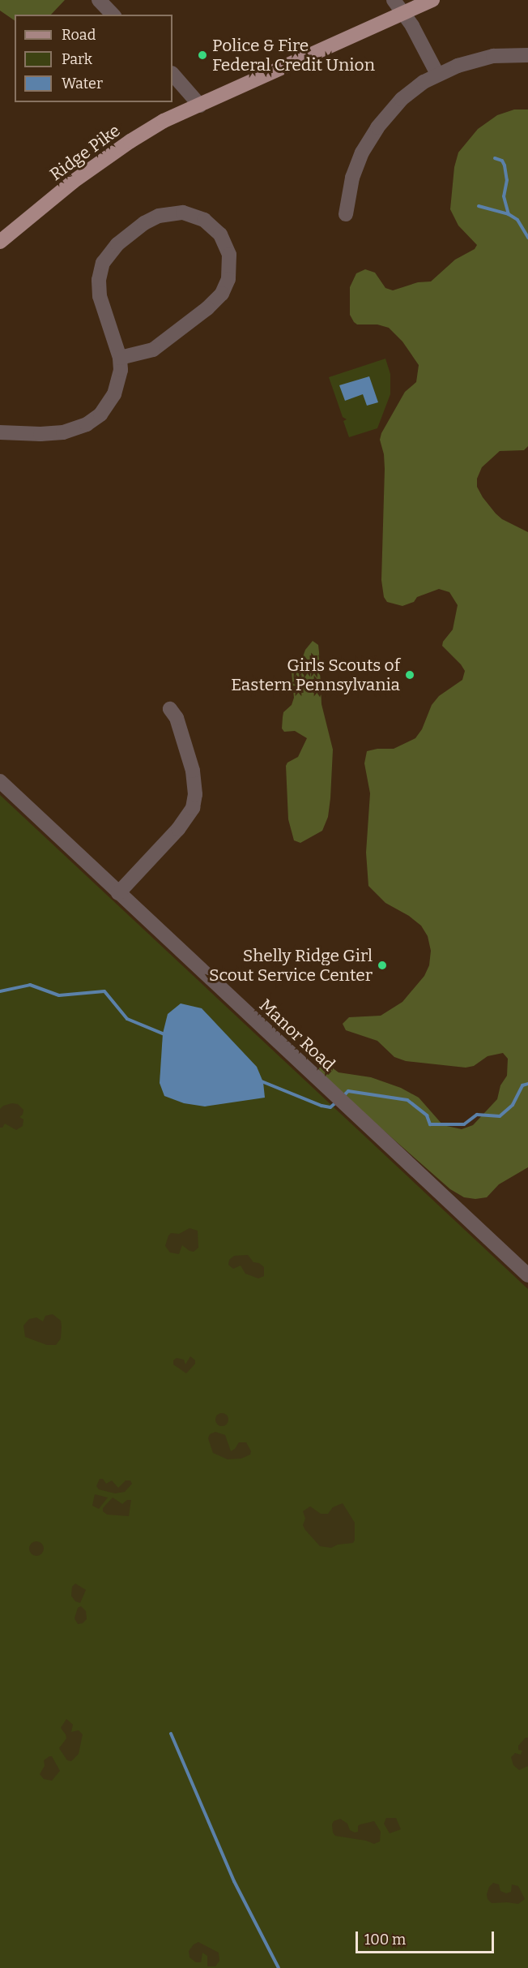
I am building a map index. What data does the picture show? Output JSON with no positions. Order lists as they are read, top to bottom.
{
  "streets": {
    "main road": ["Ridge Pike"],
    "street": ["Manor Road"]
  },
  "places": ["Police & Fire Federal Credit Union", "Girls Scouts of Eastern Pennsylvania", "Shelly Ridge Girl Scout Service Center"],
  "legend": ["Road", "Park", "Water"],
  "scale_bar": "100 m"
}
